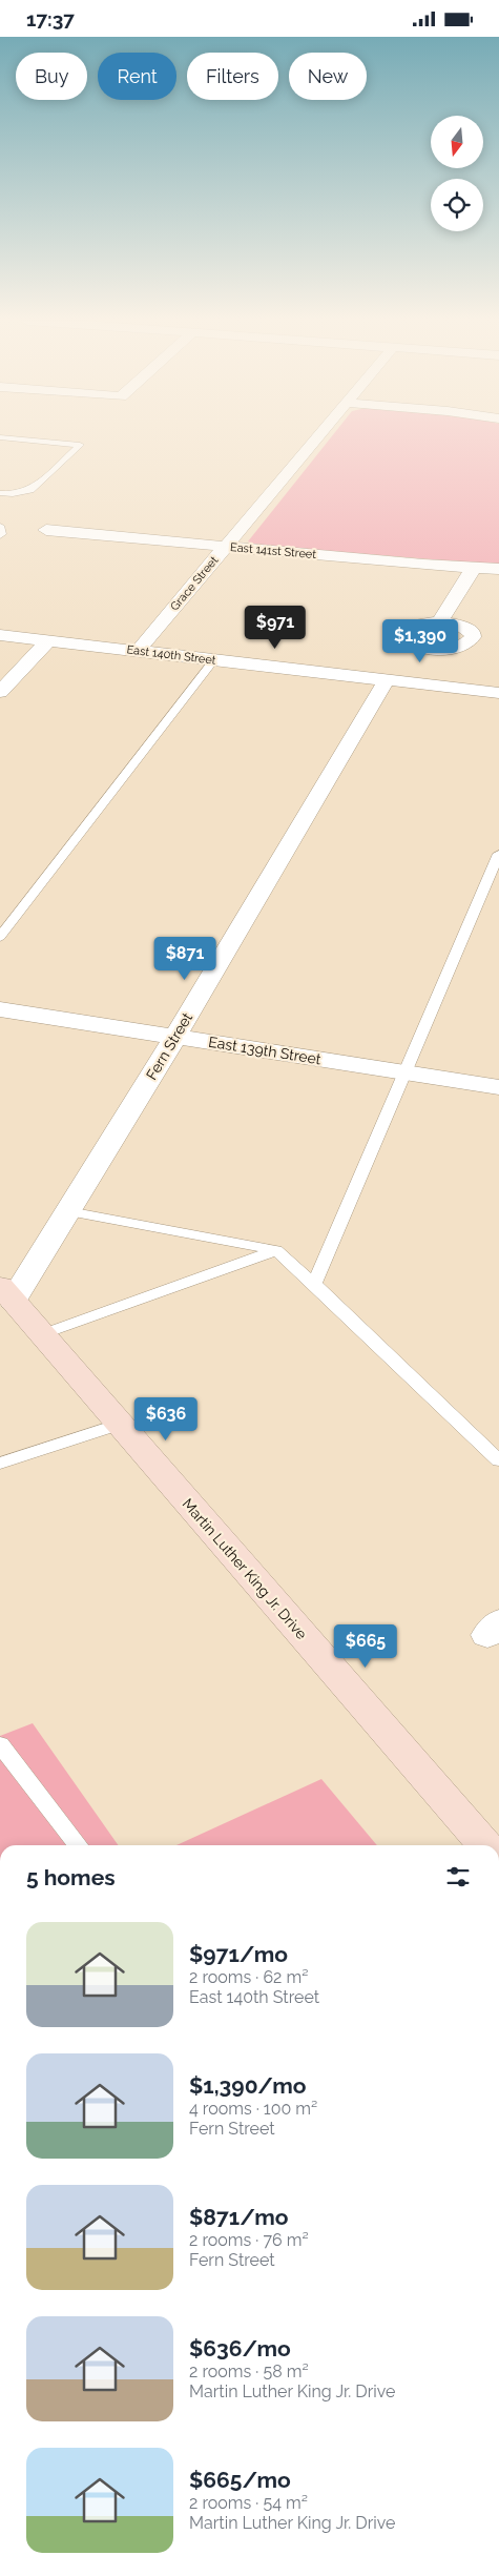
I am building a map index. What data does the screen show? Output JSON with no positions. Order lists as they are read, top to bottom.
{
  "streets": {
    "main road": ["Martin Luther King Jr. Drive"],
    "street": [
      "East 141st Street",
      "Grace Street",
      "East 140th Street",
      "Fern Street",
      "East 139th Street"
    ]
  },
  "crossings": [
    ["East 141st Street", "Grace Street"],
    ["Grace Street", "East 140th Street"],
    ["East 140th Street", "Fern Street"],
    ["Fern Street", "East 139th Street"],
    ["Fern Street", "Martin Luther King Jr. Drive"]
  ],
  "north": "bottom",
  "page": {
    "status": "17:37",
    "chip": [
      "Buy",
      "Rent",
      "Filters",
      "New"
    ],
    "price": [
      "$971",
      "$1,390",
      "$871",
      "$636",
      "$665"
    ],
    "heading": "5 homes",
    "list": [
      {
        "name": "$971/mo",
        "note": "2 rooms · 62 m² · East 140th Street"
      },
      {
        "name": "$1,390/mo",
        "note": "4 rooms · 100 m² · Fern Street"
      },
      {
        "name": "$871/mo",
        "note": "2 rooms · 76 m² · Fern Street"
      },
      {
        "name": "$636/mo",
        "note": "2 rooms · 58 m² · Martin Luther King Jr. Drive"
      },
      {
        "name": "$665/mo",
        "note": "2 rooms · 54 m² · Martin Luther King Jr. Drive"
      }
    ]
  }
}
